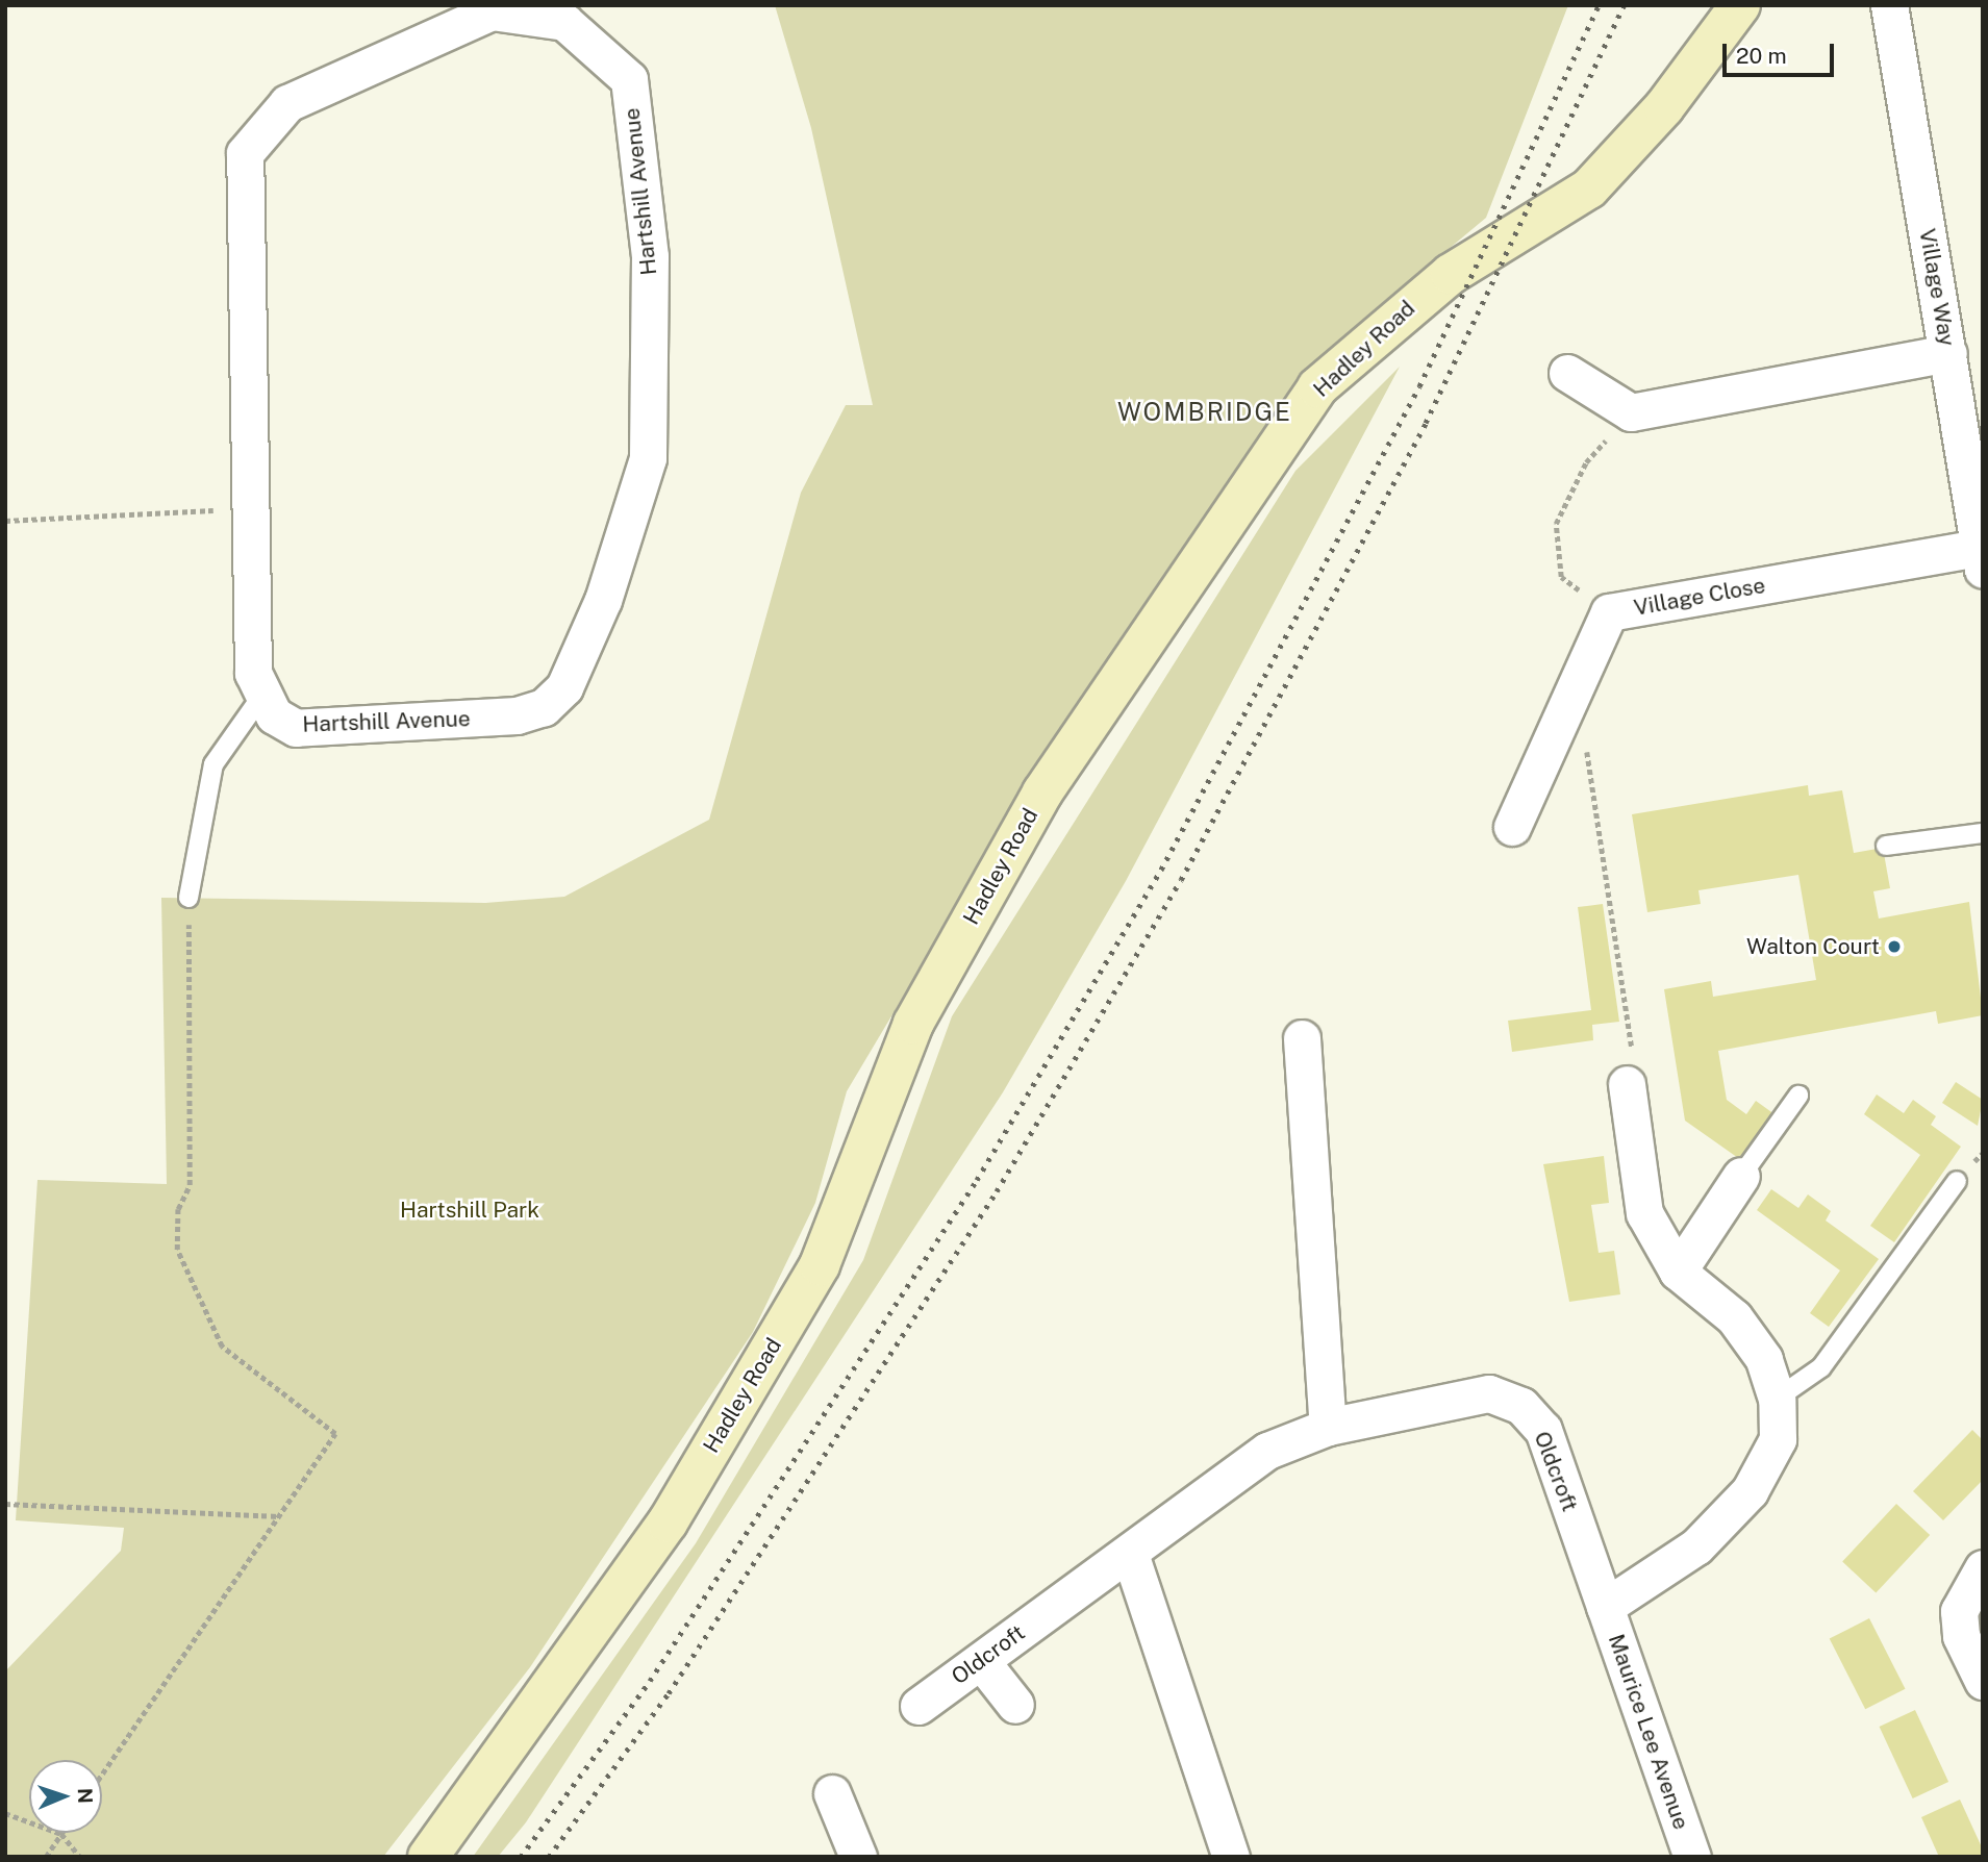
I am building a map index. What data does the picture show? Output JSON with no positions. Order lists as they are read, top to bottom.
{
  "streets": {
    "street": [
      "Hartshill Avenue",
      "Village Way",
      "Hadley Road",
      "Village Close",
      "Oldcroft",
      "Maurice Lee Avenue"
    ]
  },
  "crossings": [
    ["Village Way", "Village Close"],
    ["Oldcroft", "Maurice Lee Avenue"]
  ],
  "districts": ["WOMBRIDGE"],
  "parks": ["Hartshill Park"],
  "places": ["Walton Court"],
  "scale_bar": "20 m",
  "north": "right"
}
